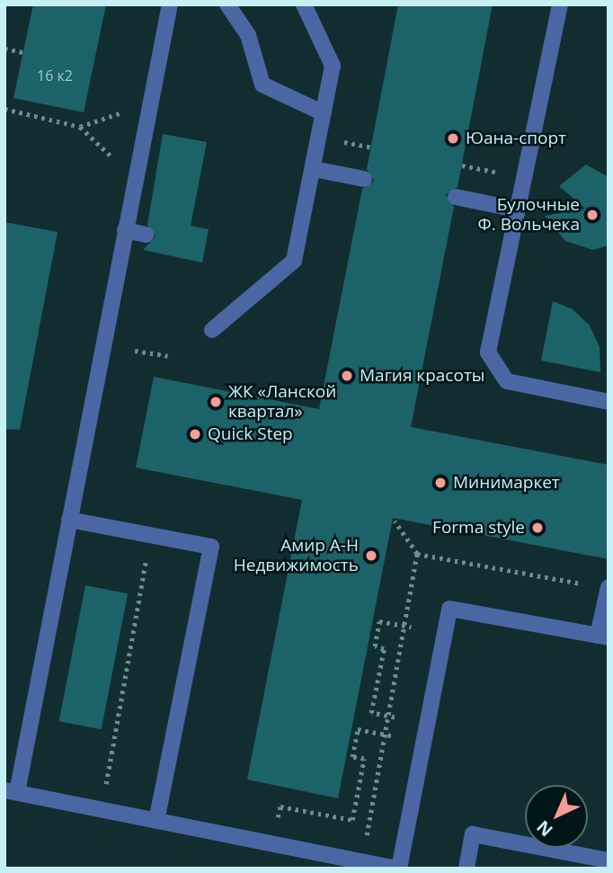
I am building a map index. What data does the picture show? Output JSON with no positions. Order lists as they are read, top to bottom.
{
  "places": [
    "Юана-спорт",
    "Булочные Ф. Вольчека",
    "Магия красоты",
    "ЖК «Ланской квартал»",
    "Quick Step",
    "Минимаркет",
    "Forma style",
    "Амир А-Н Недвижимость"
  ],
  "house_numbers": ["16 к2"],
  "north": "bottom left"
}
